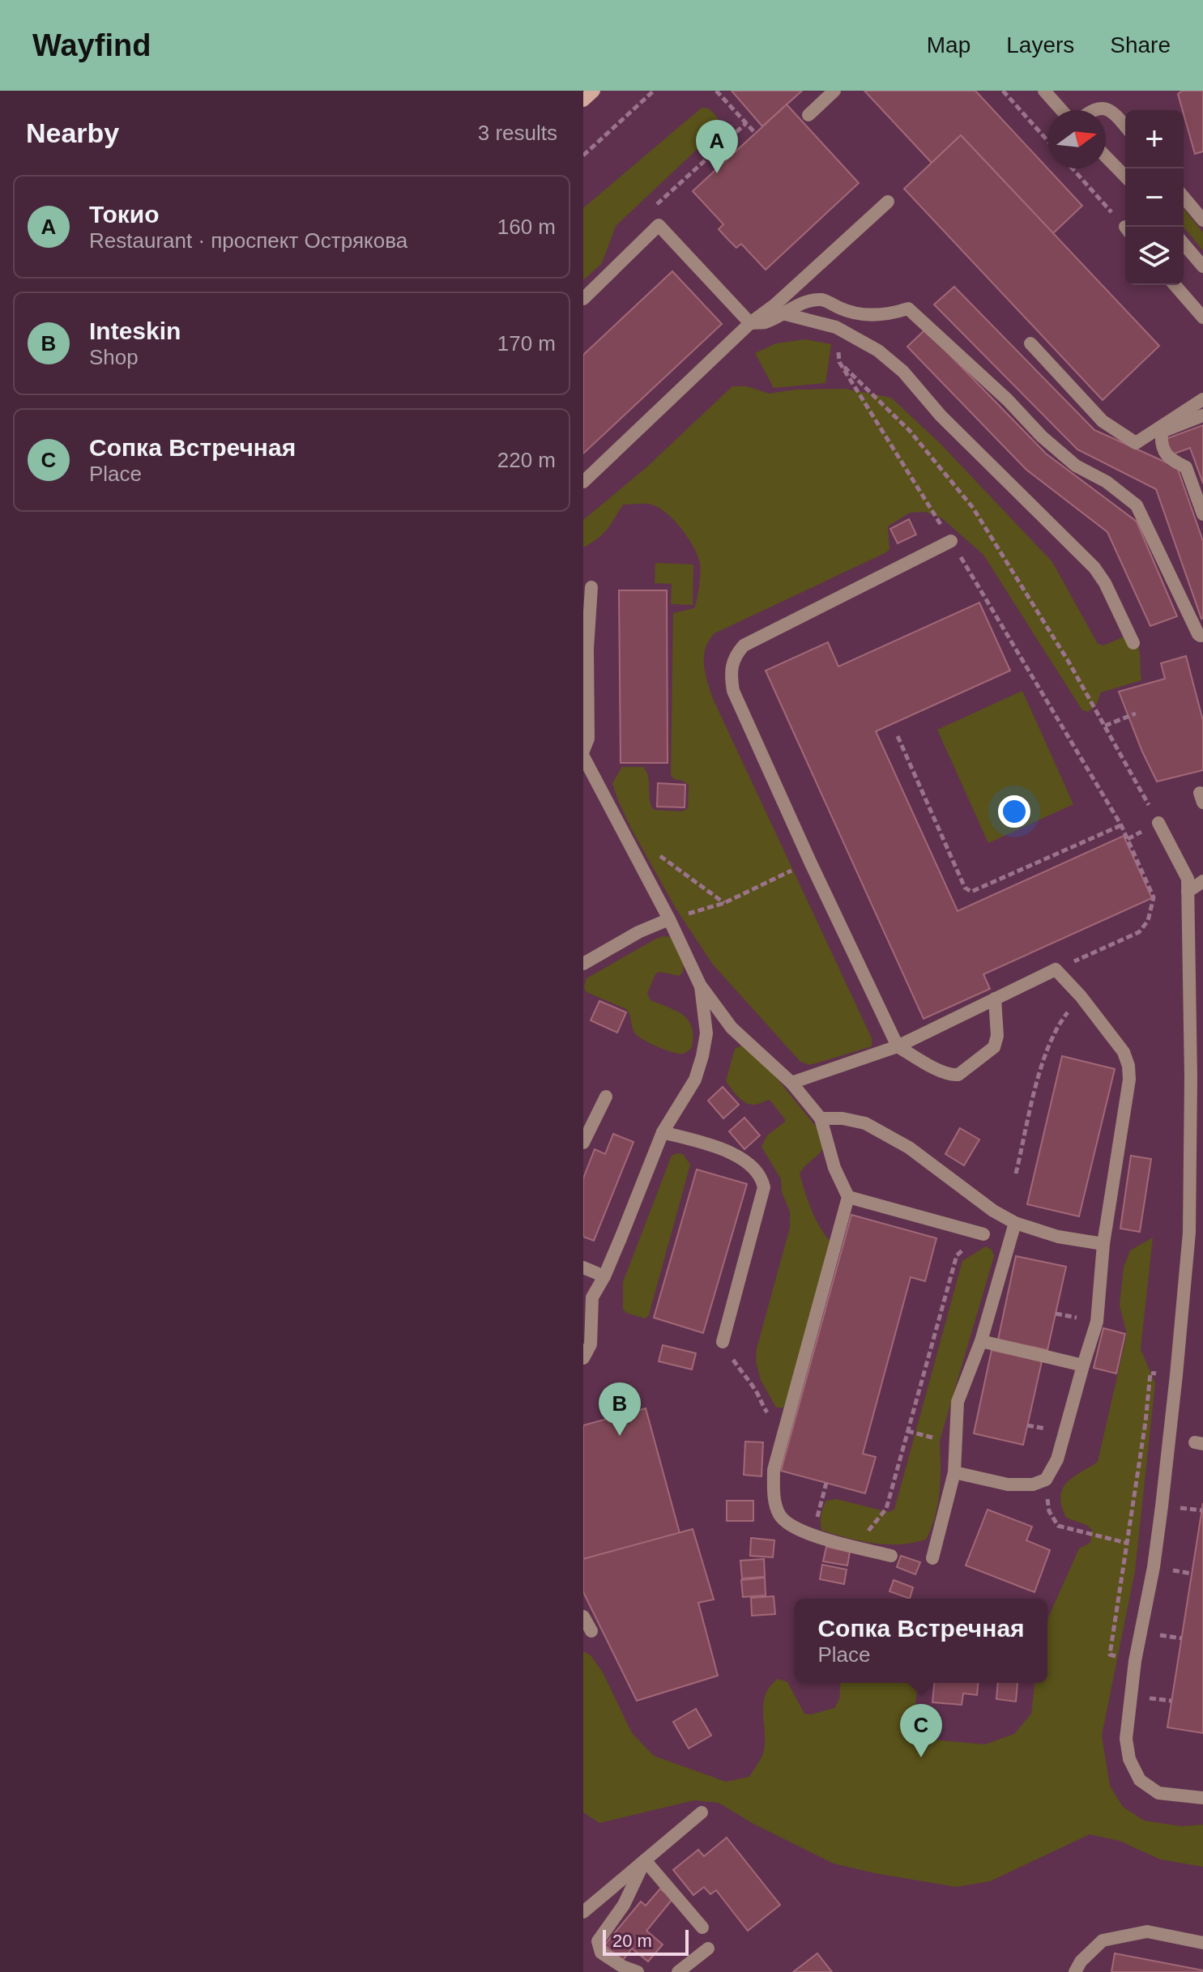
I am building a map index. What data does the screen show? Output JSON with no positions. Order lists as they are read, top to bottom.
{
  "scale_bar": "20 m",
  "north": "right",
  "page": {
    "header": "Wayfind",
    "nav": ["Map", "Layers", "Share"],
    "heading": ["Nearby", "3 results"],
    "map_buttons": ["+", "−"],
    "pins": ["A", "B", "C"],
    "list": [
      {
        "mark": "A",
        "name": "Токио",
        "note": "Restaurant · проспект Острякова",
        "value": "160 m"
      },
      {
        "mark": "B",
        "name": "Inteskin",
        "note": "Shop",
        "value": "170 m"
      },
      {
        "mark": "C",
        "name": "Сопка Встречная",
        "note": "Place",
        "value": "220 m"
      }
    ],
    "popup": ["Сопка Встречная", "Place"],
    "scale": "20 m"
  }
}
